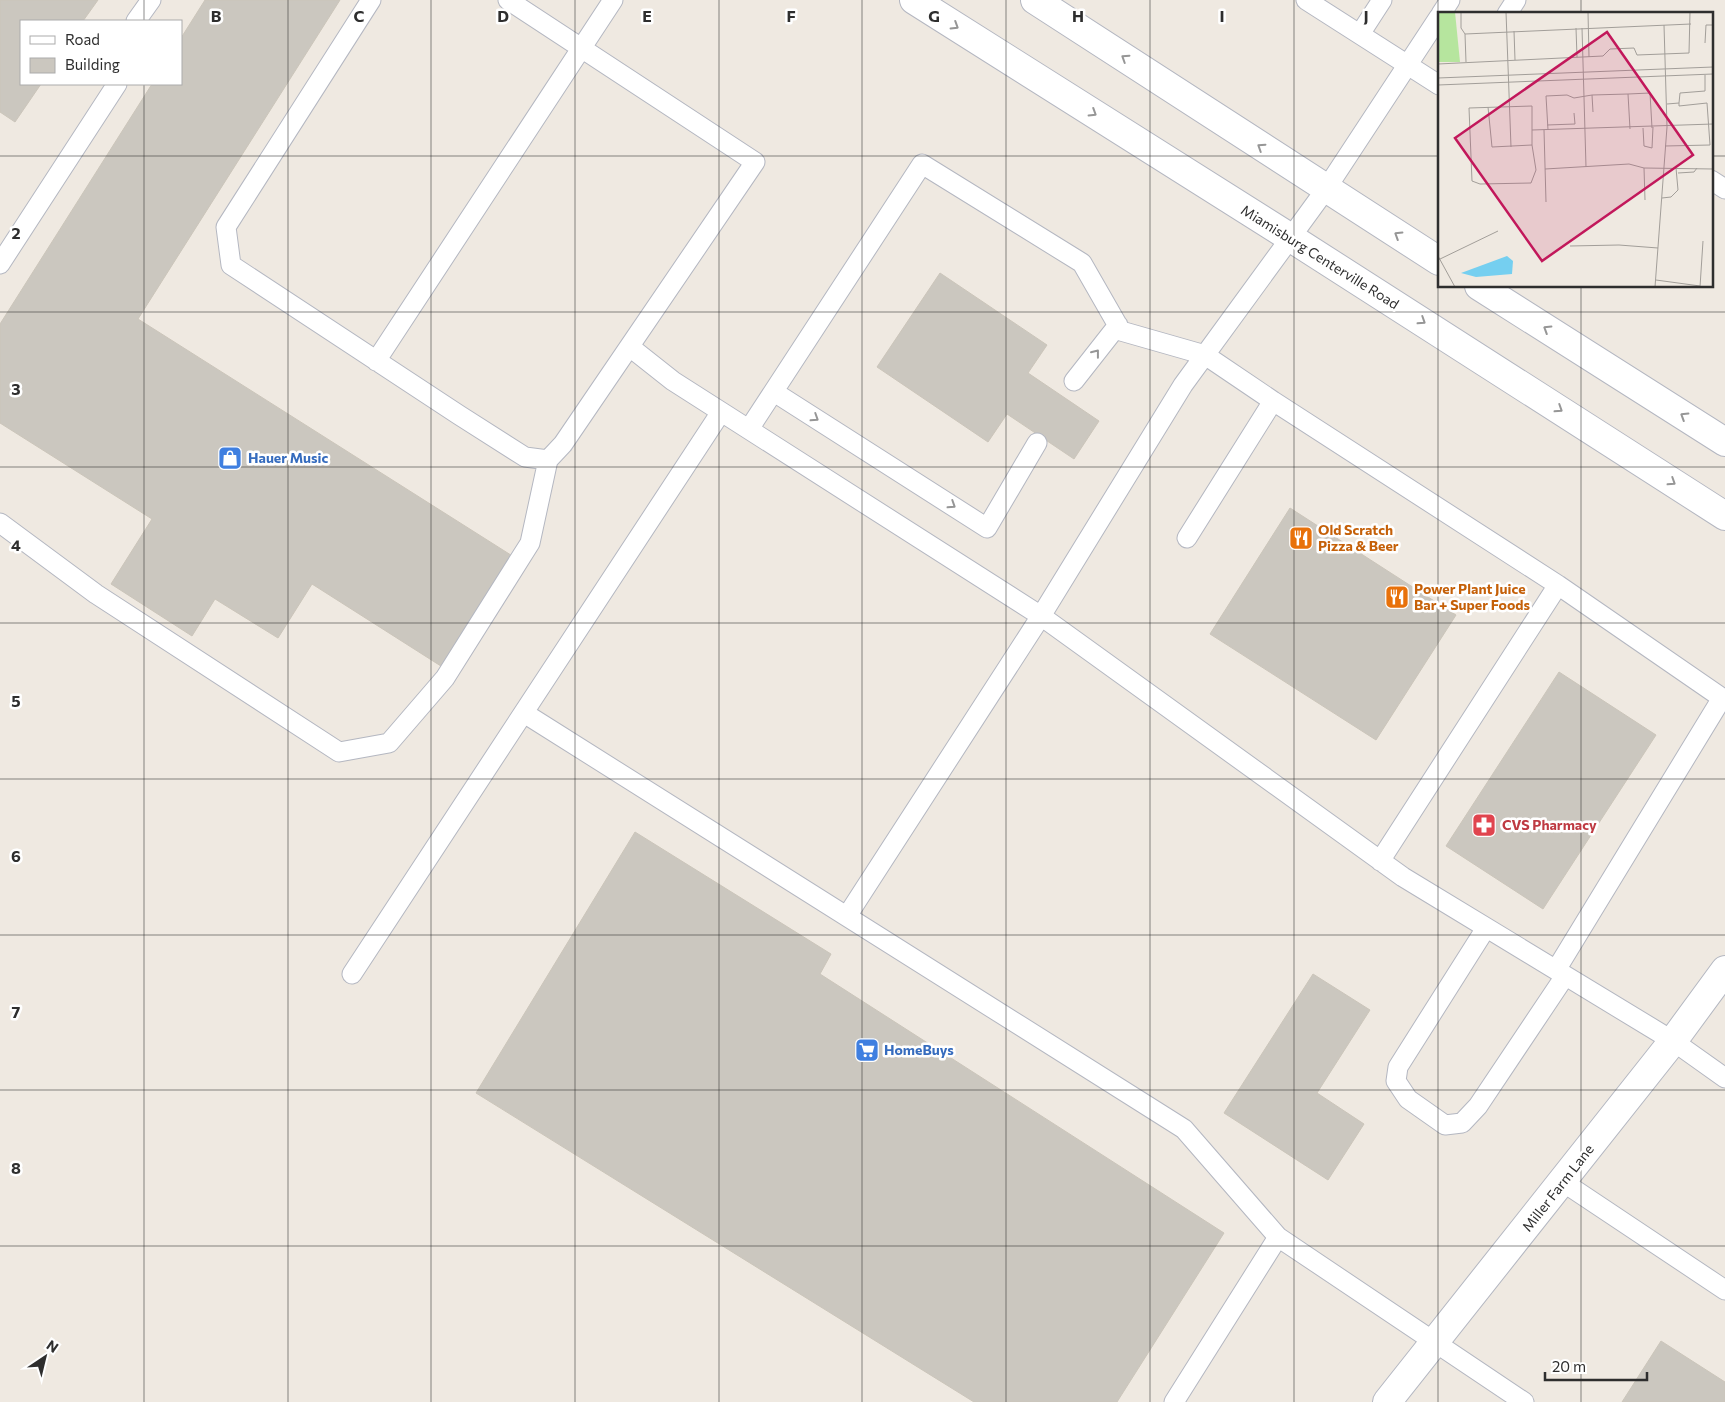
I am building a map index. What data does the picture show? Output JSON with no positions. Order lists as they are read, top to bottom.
{
  "streets": {
    "main road": ["Miamisburg Centerville Road", "Miller Farm Lane"]
  },
  "places": {
    "shop": ["Hauer Music"],
    "restaurant": ["Old Scratch Pizza & Beer", "Power Plant Juice Bar + Super Foods"],
    "pharmacy": ["CVS Pharmacy"],
    "supermarket": ["HomeBuys"]
  },
  "legend": ["Road", "Building"],
  "scale_bar": "20 m",
  "north": "top right",
  "grid": {
    "columns": [
      "B",
      "C",
      "D",
      "E",
      "F",
      "G",
      "H",
      "I",
      "J"
    ],
    "rows": [
      "2",
      "3",
      "4",
      "5",
      "6",
      "7",
      "8"
    ]
  }
}
